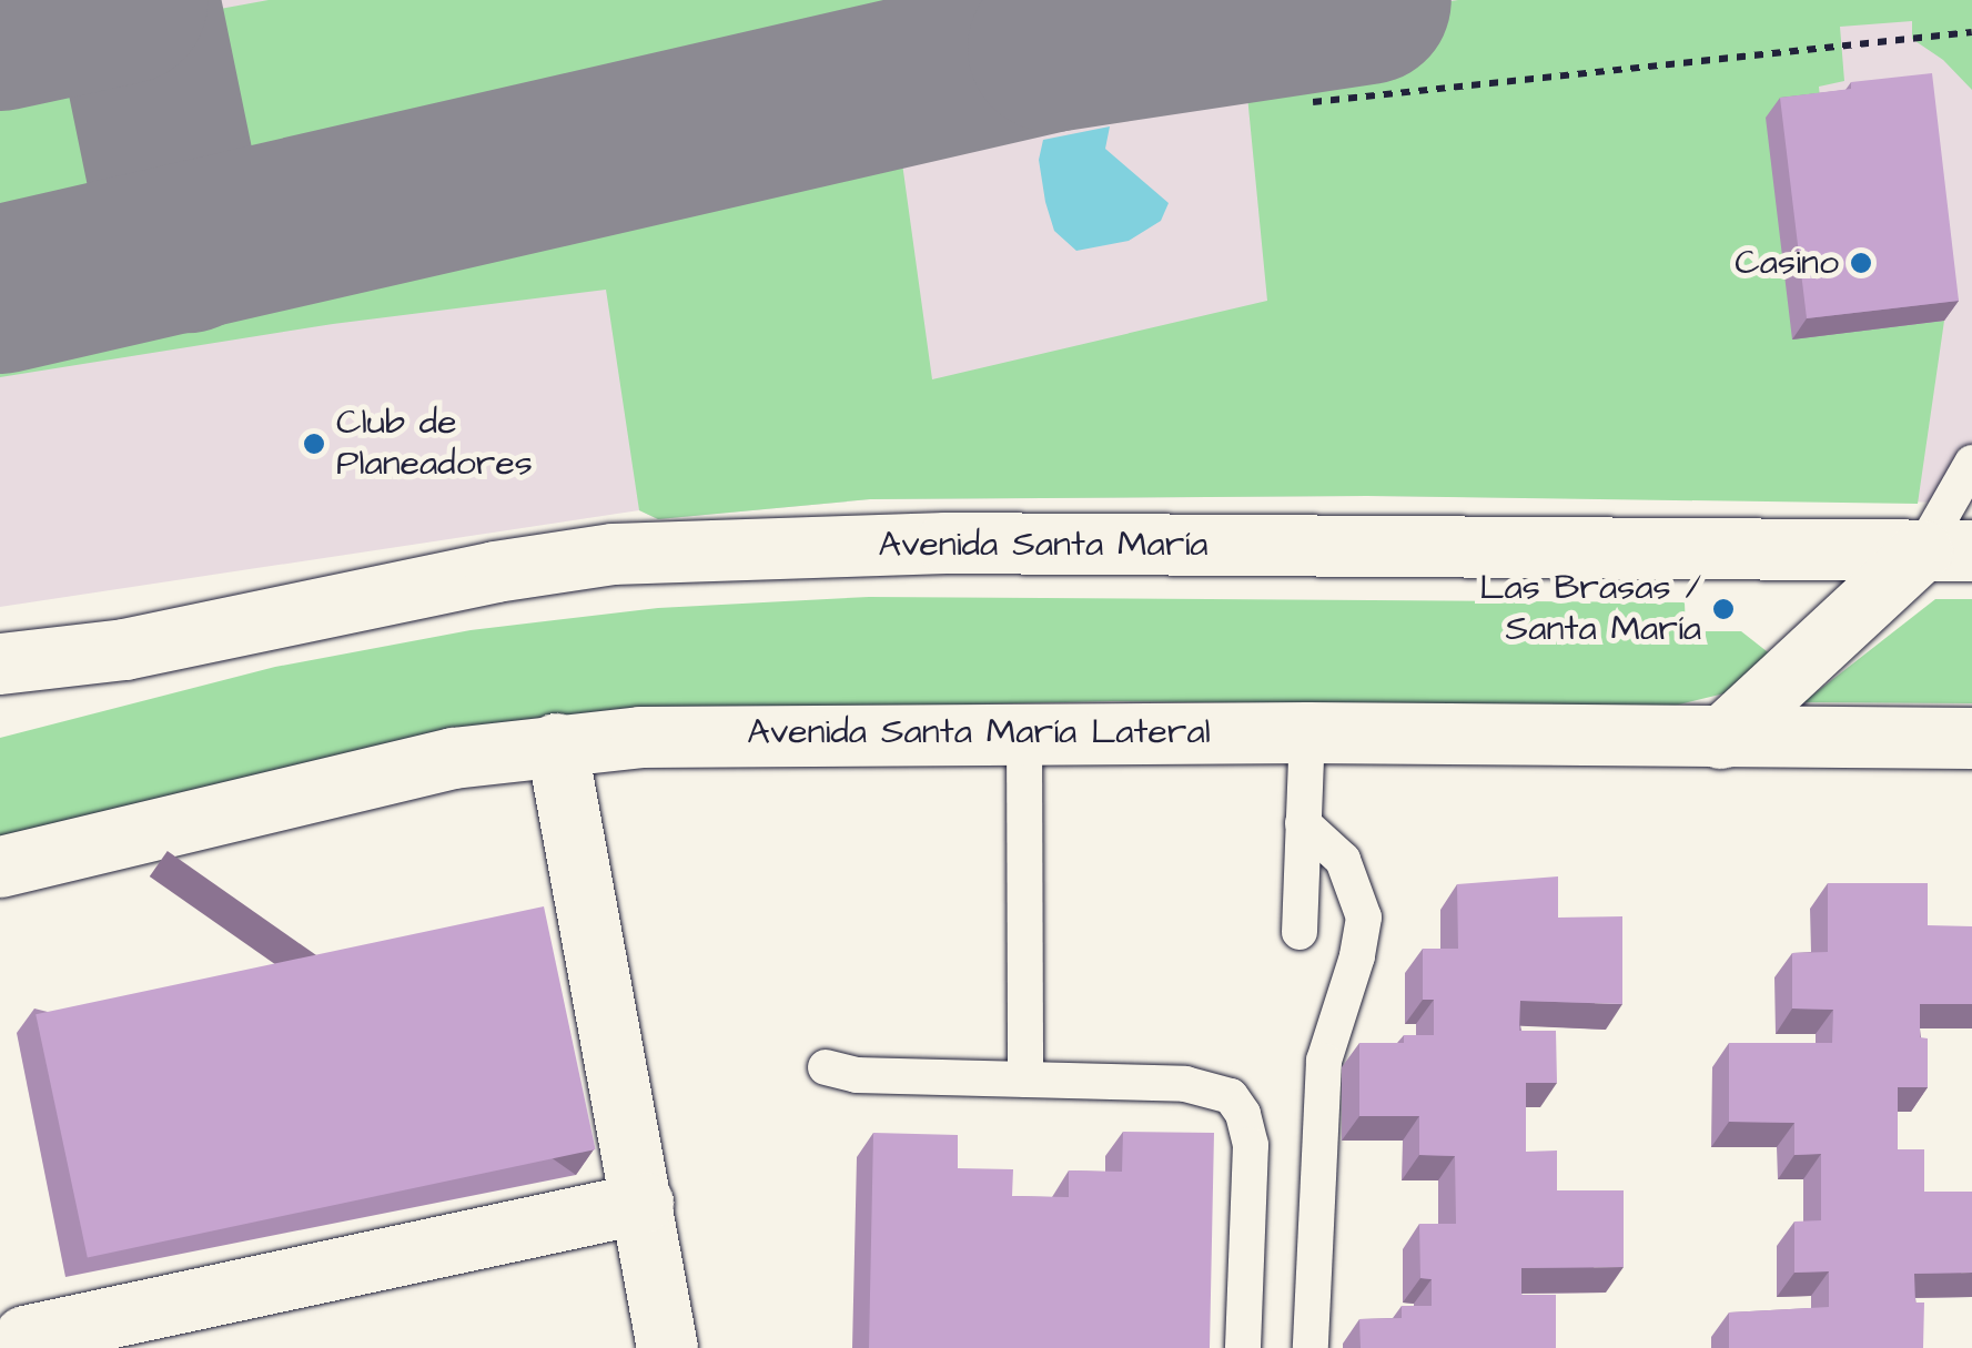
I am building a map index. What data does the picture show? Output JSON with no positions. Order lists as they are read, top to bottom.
{
  "streets": {
    "street": ["Avenida Santa María", "Avenida Santa María Lateral"]
  },
  "places": ["Casino", "Club de Planeadores", "Las Brasas / Santa María"]
}
